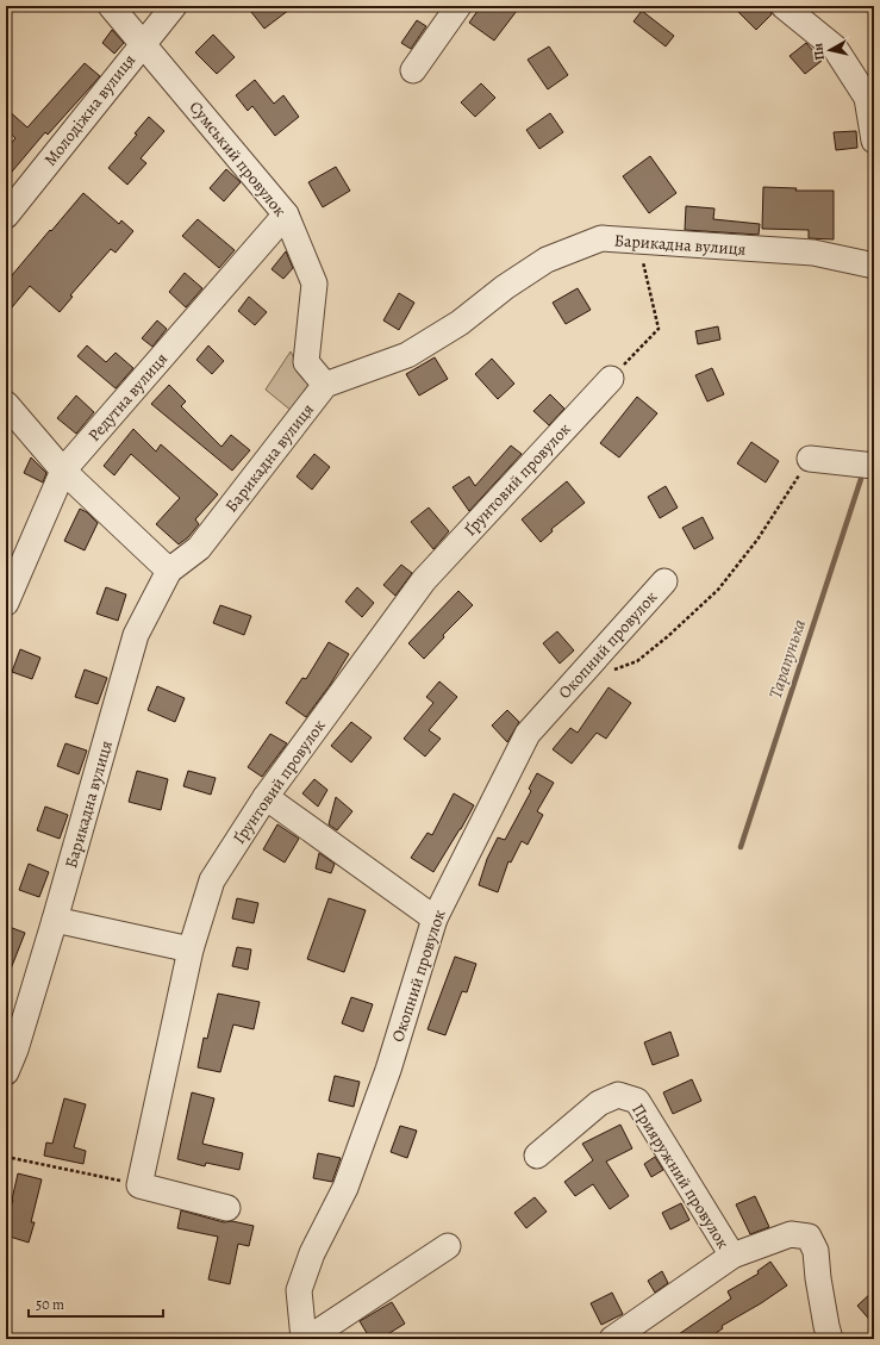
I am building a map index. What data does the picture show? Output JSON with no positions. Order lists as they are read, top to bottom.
{
  "streets": {
    "street": [
      "Молодіжна вулиця",
      "Сумський провулок",
      "Барикадна вулиця",
      "Редутна вулиця",
      "Ґрунтовий провулок",
      "Окопний провулок",
      "Прияружний провулок"
    ]
  },
  "crossings": [
    ["Молодіжна вулиця", "Сумський провулок"],
    ["Сумський провулок", "Барикадна вулиця"],
    ["Сумський провулок", "Редутна вулиця"]
  ],
  "water": ["Тарапунька"],
  "scale_bar": "50 m",
  "north": "left"
}
